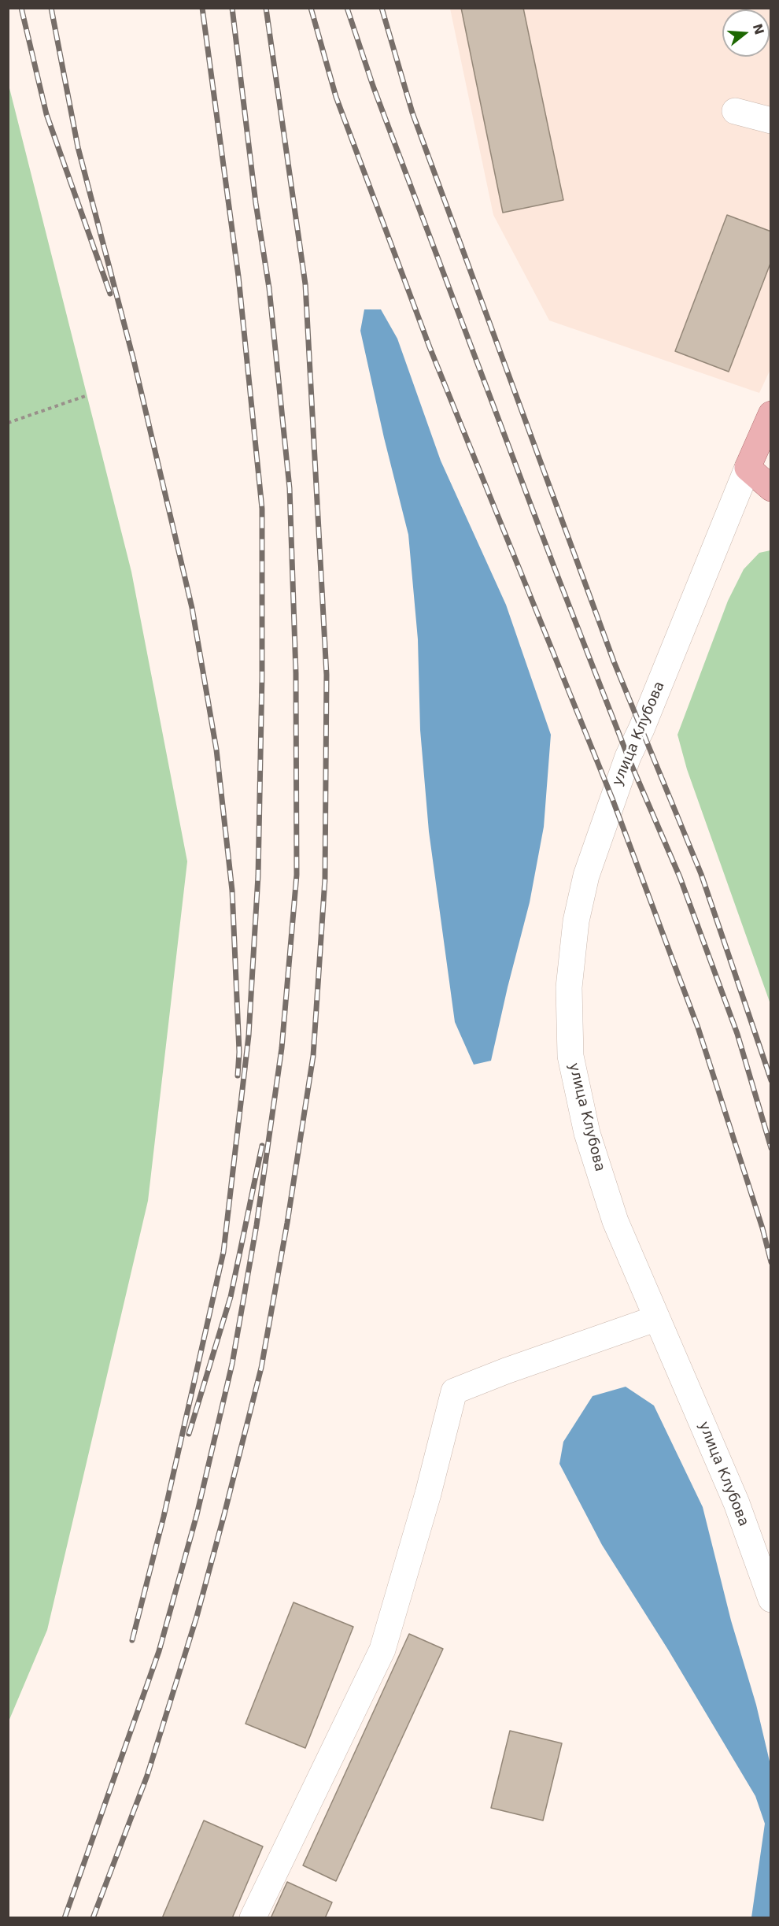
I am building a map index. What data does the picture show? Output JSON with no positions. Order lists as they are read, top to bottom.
{
  "streets": {
    "main road": ["улица Клубова"]
  },
  "north": "right"
}
